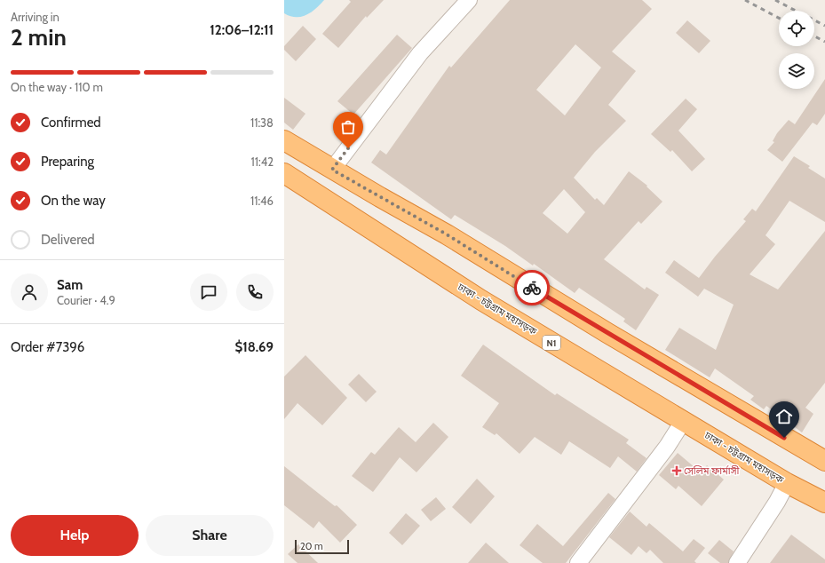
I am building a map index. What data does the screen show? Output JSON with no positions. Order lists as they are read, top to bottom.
{
  "streets": {
    "highway": ["ঢাকা - চট্টগ্রাম মহাসড়ক", "N1"]
  },
  "places": {
    "health": ["সেলিম ফার্মাসী"]
  },
  "scale_bar": "20 m",
  "page": {
    "heading": ["2 min", "Arriving in", "12:06–12:11"],
    "panel": [
      "Sam",
      "Courier · 4.9",
      "Order #7396",
      "$18.69"
    ],
    "bar": "On the way · 110 m",
    "list": [
      ["Confirmed", "11:38"],
      ["Preparing", "11:42"],
      ["On the way", "11:46"],
      "Delivered"
    ],
    "buttons": ["Help", "Share"],
    "scale": "20 m"
  }
}
